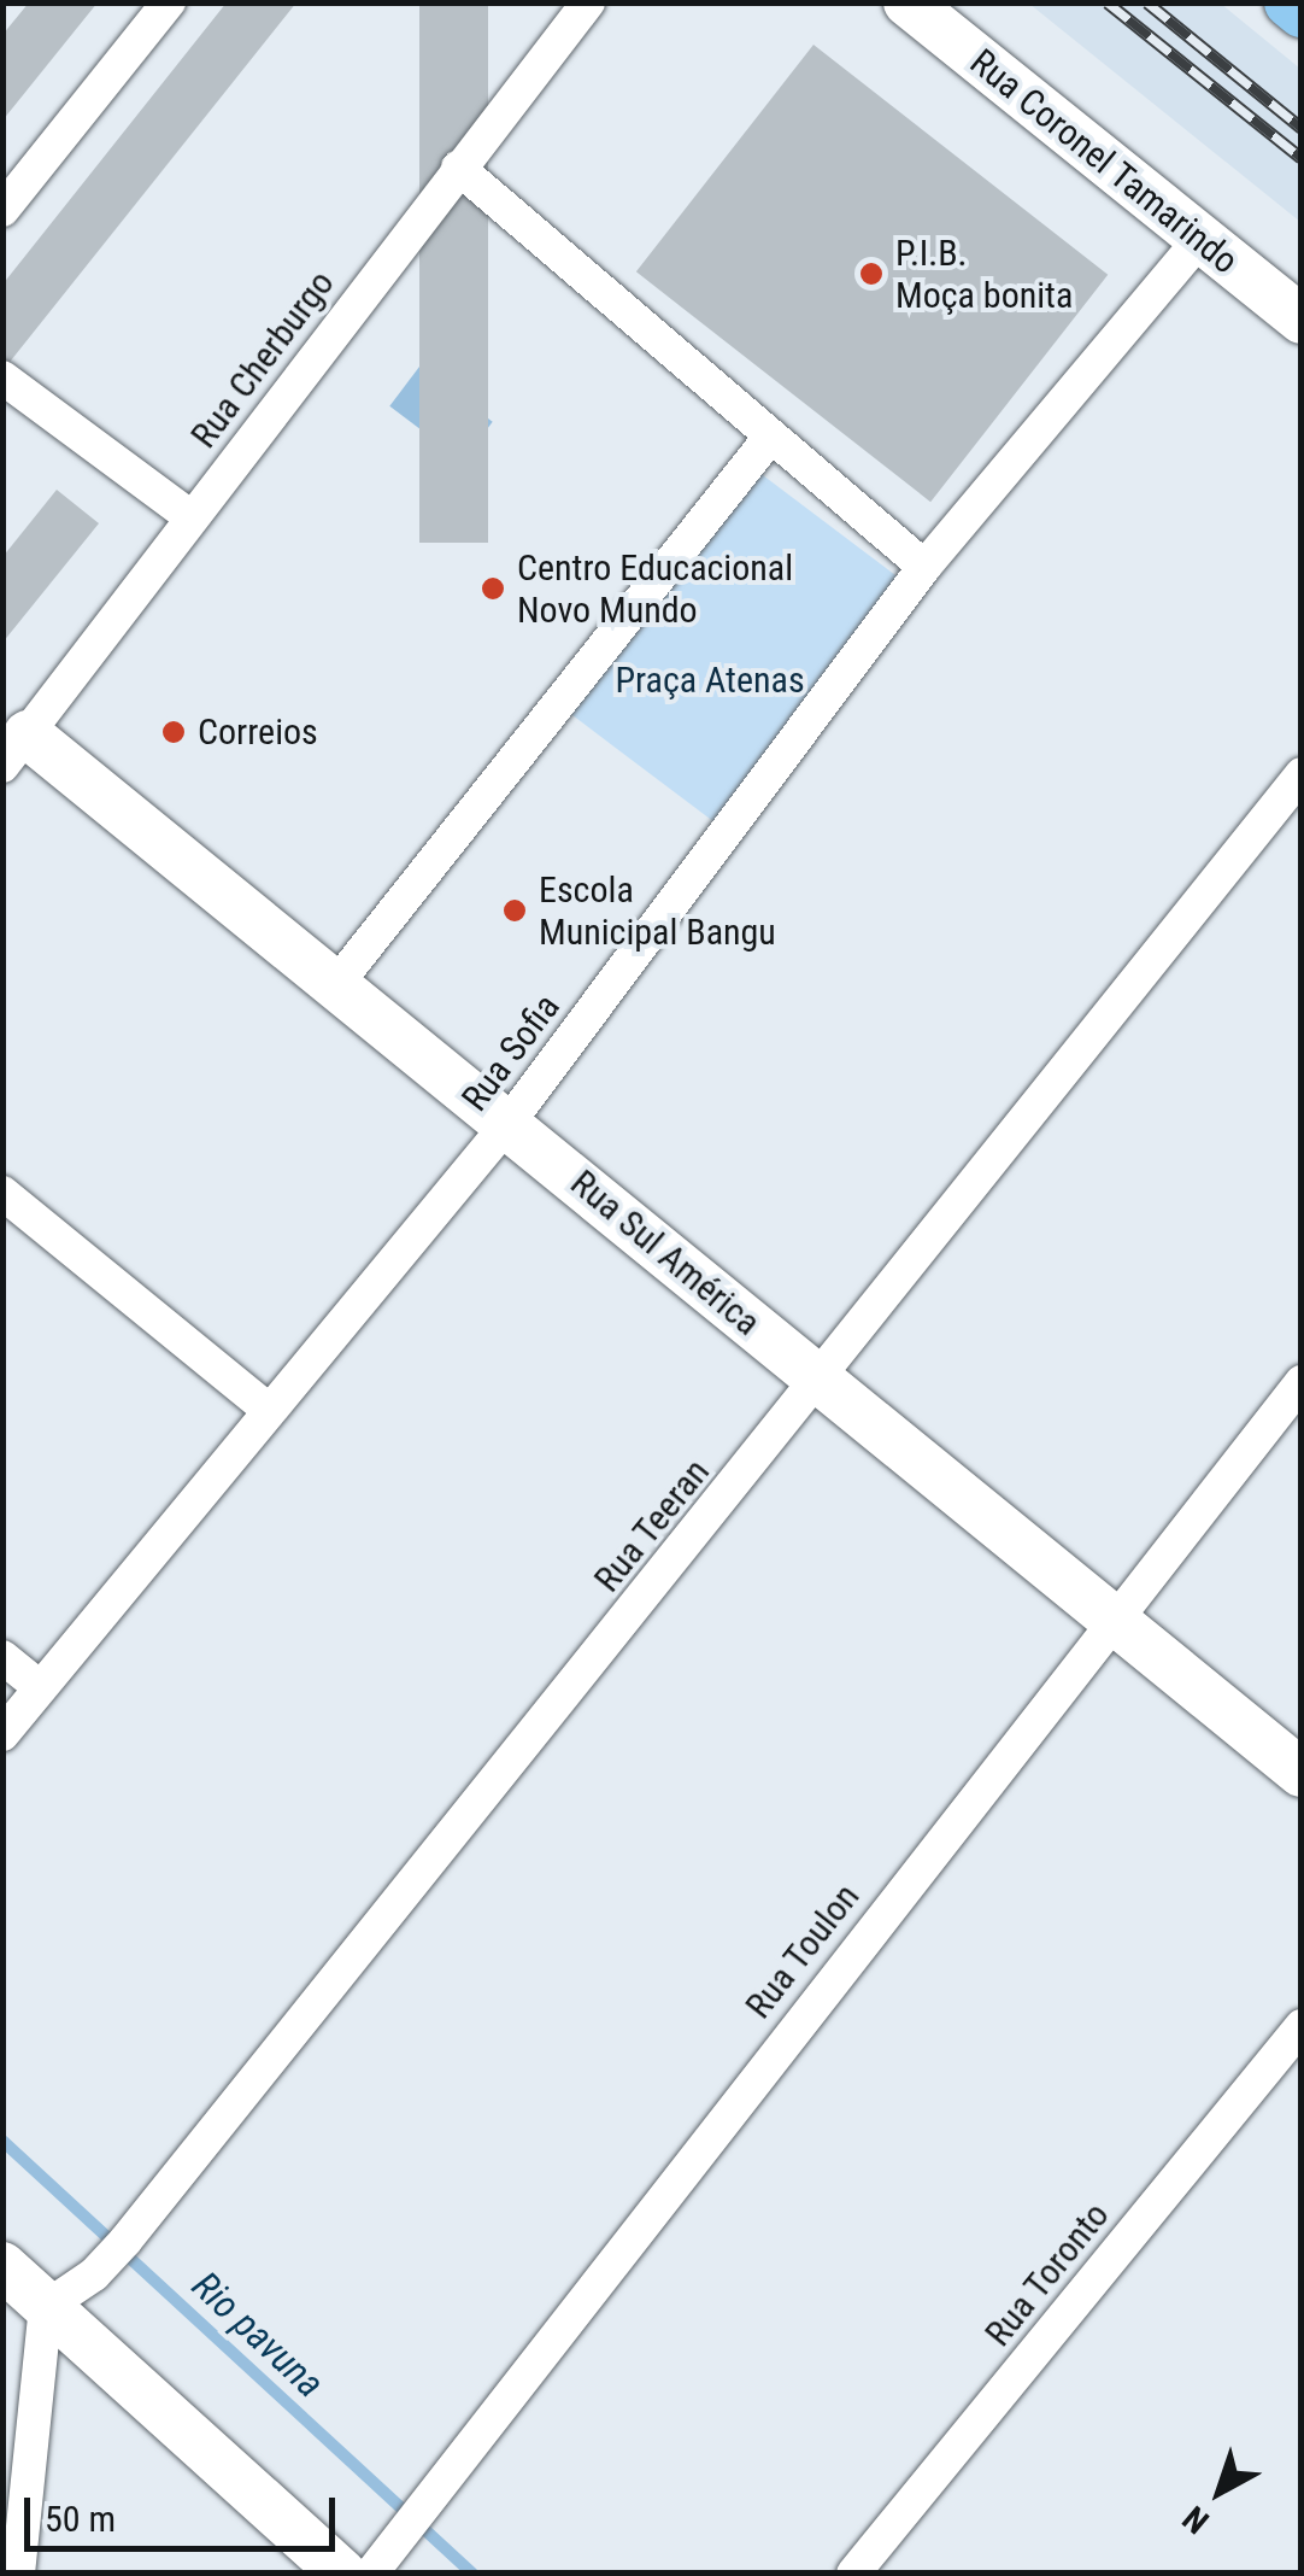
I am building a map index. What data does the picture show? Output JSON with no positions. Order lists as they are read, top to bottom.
{
  "streets": {
    "street": [
      "Rua Coronel Tamarindo",
      "Rua Cherburgo",
      "Rua Sofia",
      "Rua Sul América",
      "Rua Teeran",
      "Rua Toulon",
      "Rua Toronto"
    ]
  },
  "crossings": [
    ["Rua Coronel Tamarindo", "Rua Sofia"],
    ["Rua Cherburgo", "Rua Sul América"],
    ["Rua Sofia", "Rua Sul América"],
    ["Rua Sul América", "Rua Teeran"],
    ["Rua Sul América", "Rua Toulon"]
  ],
  "water": ["Rio pavuna"],
  "parks": ["Praça Atenas"],
  "places": [
    "P.I.B. Moça bonita",
    "Centro Educacional Novo Mundo",
    "Correios",
    "Escola Municipal Bangu"
  ],
  "scale_bar": "50 m",
  "north": "bottom left"
}
